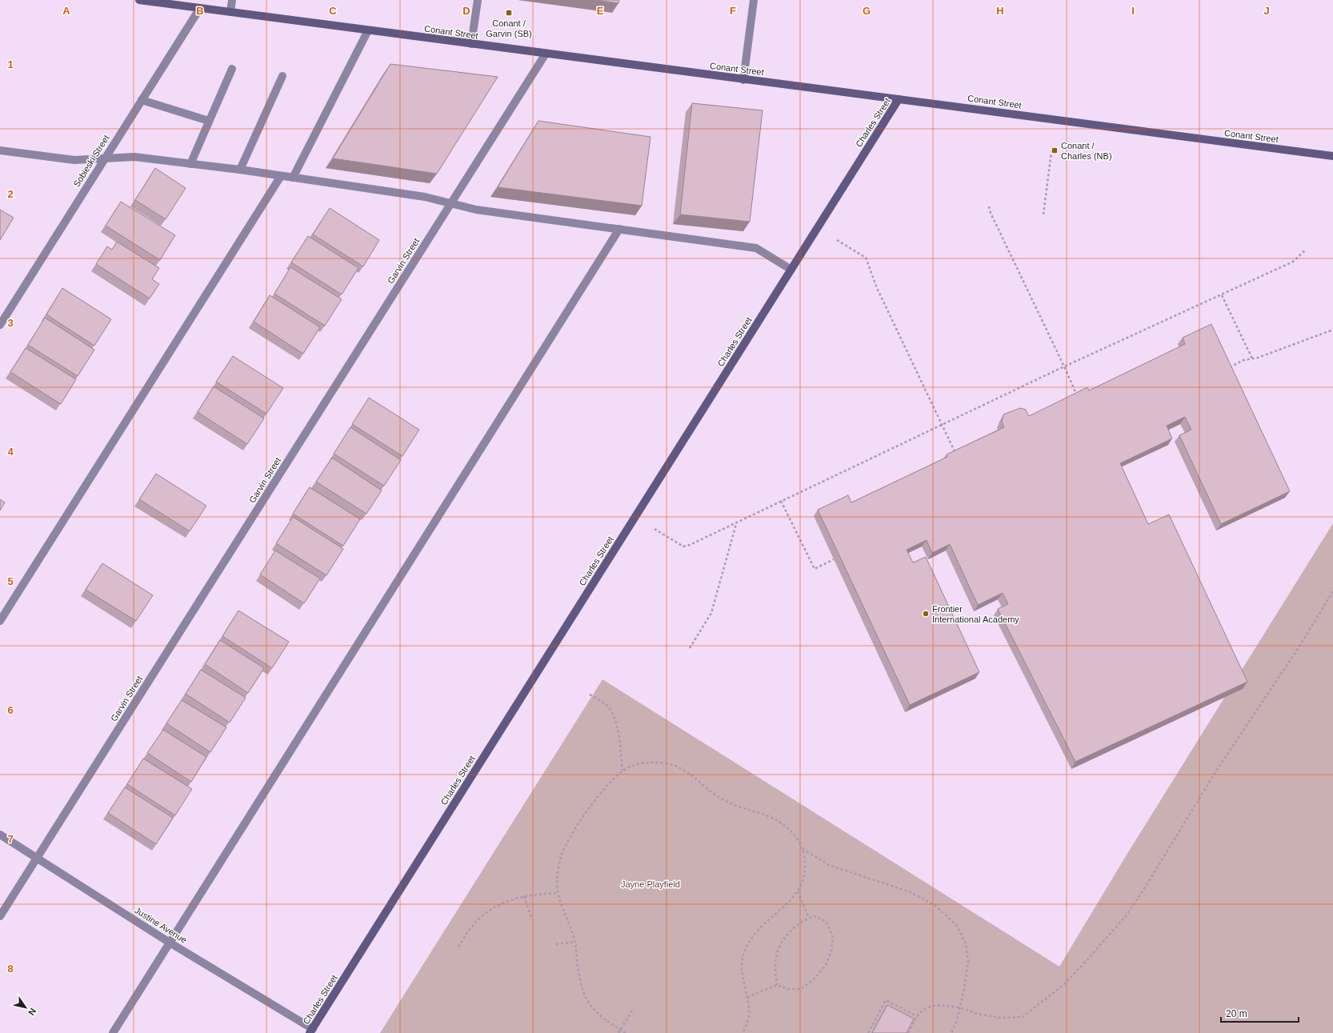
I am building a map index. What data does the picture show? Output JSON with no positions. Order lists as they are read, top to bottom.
{
  "streets": {
    "main road": ["Conant Street", "Charles Street"],
    "street": ["Sobieski Street", "Garvin Street", "Justine Avenue"]
  },
  "crossings": [
    ["Conant Street", "Charles Street"],
    ["Conant Street", "Sobieski Street"],
    ["Conant Street", "Garvin Street"],
    ["Charles Street", "Justine Avenue"],
    ["Garvin Street", "Justine Avenue"]
  ],
  "parks": ["Jayne Playfield"],
  "places": {
    "transit": ["Conant / Garvin (SB)", "Conant / Charles (NB)"],
    "other": ["Frontier International Academy"]
  },
  "scale_bar": "20 m",
  "north": "bottom right",
  "grid": {
    "columns": [
      "A",
      "B",
      "C",
      "D",
      "E",
      "F",
      "G",
      "H",
      "I",
      "J"
    ],
    "rows": [
      "1",
      "2",
      "3",
      "4",
      "5",
      "6",
      "7",
      "8"
    ]
  }
}
